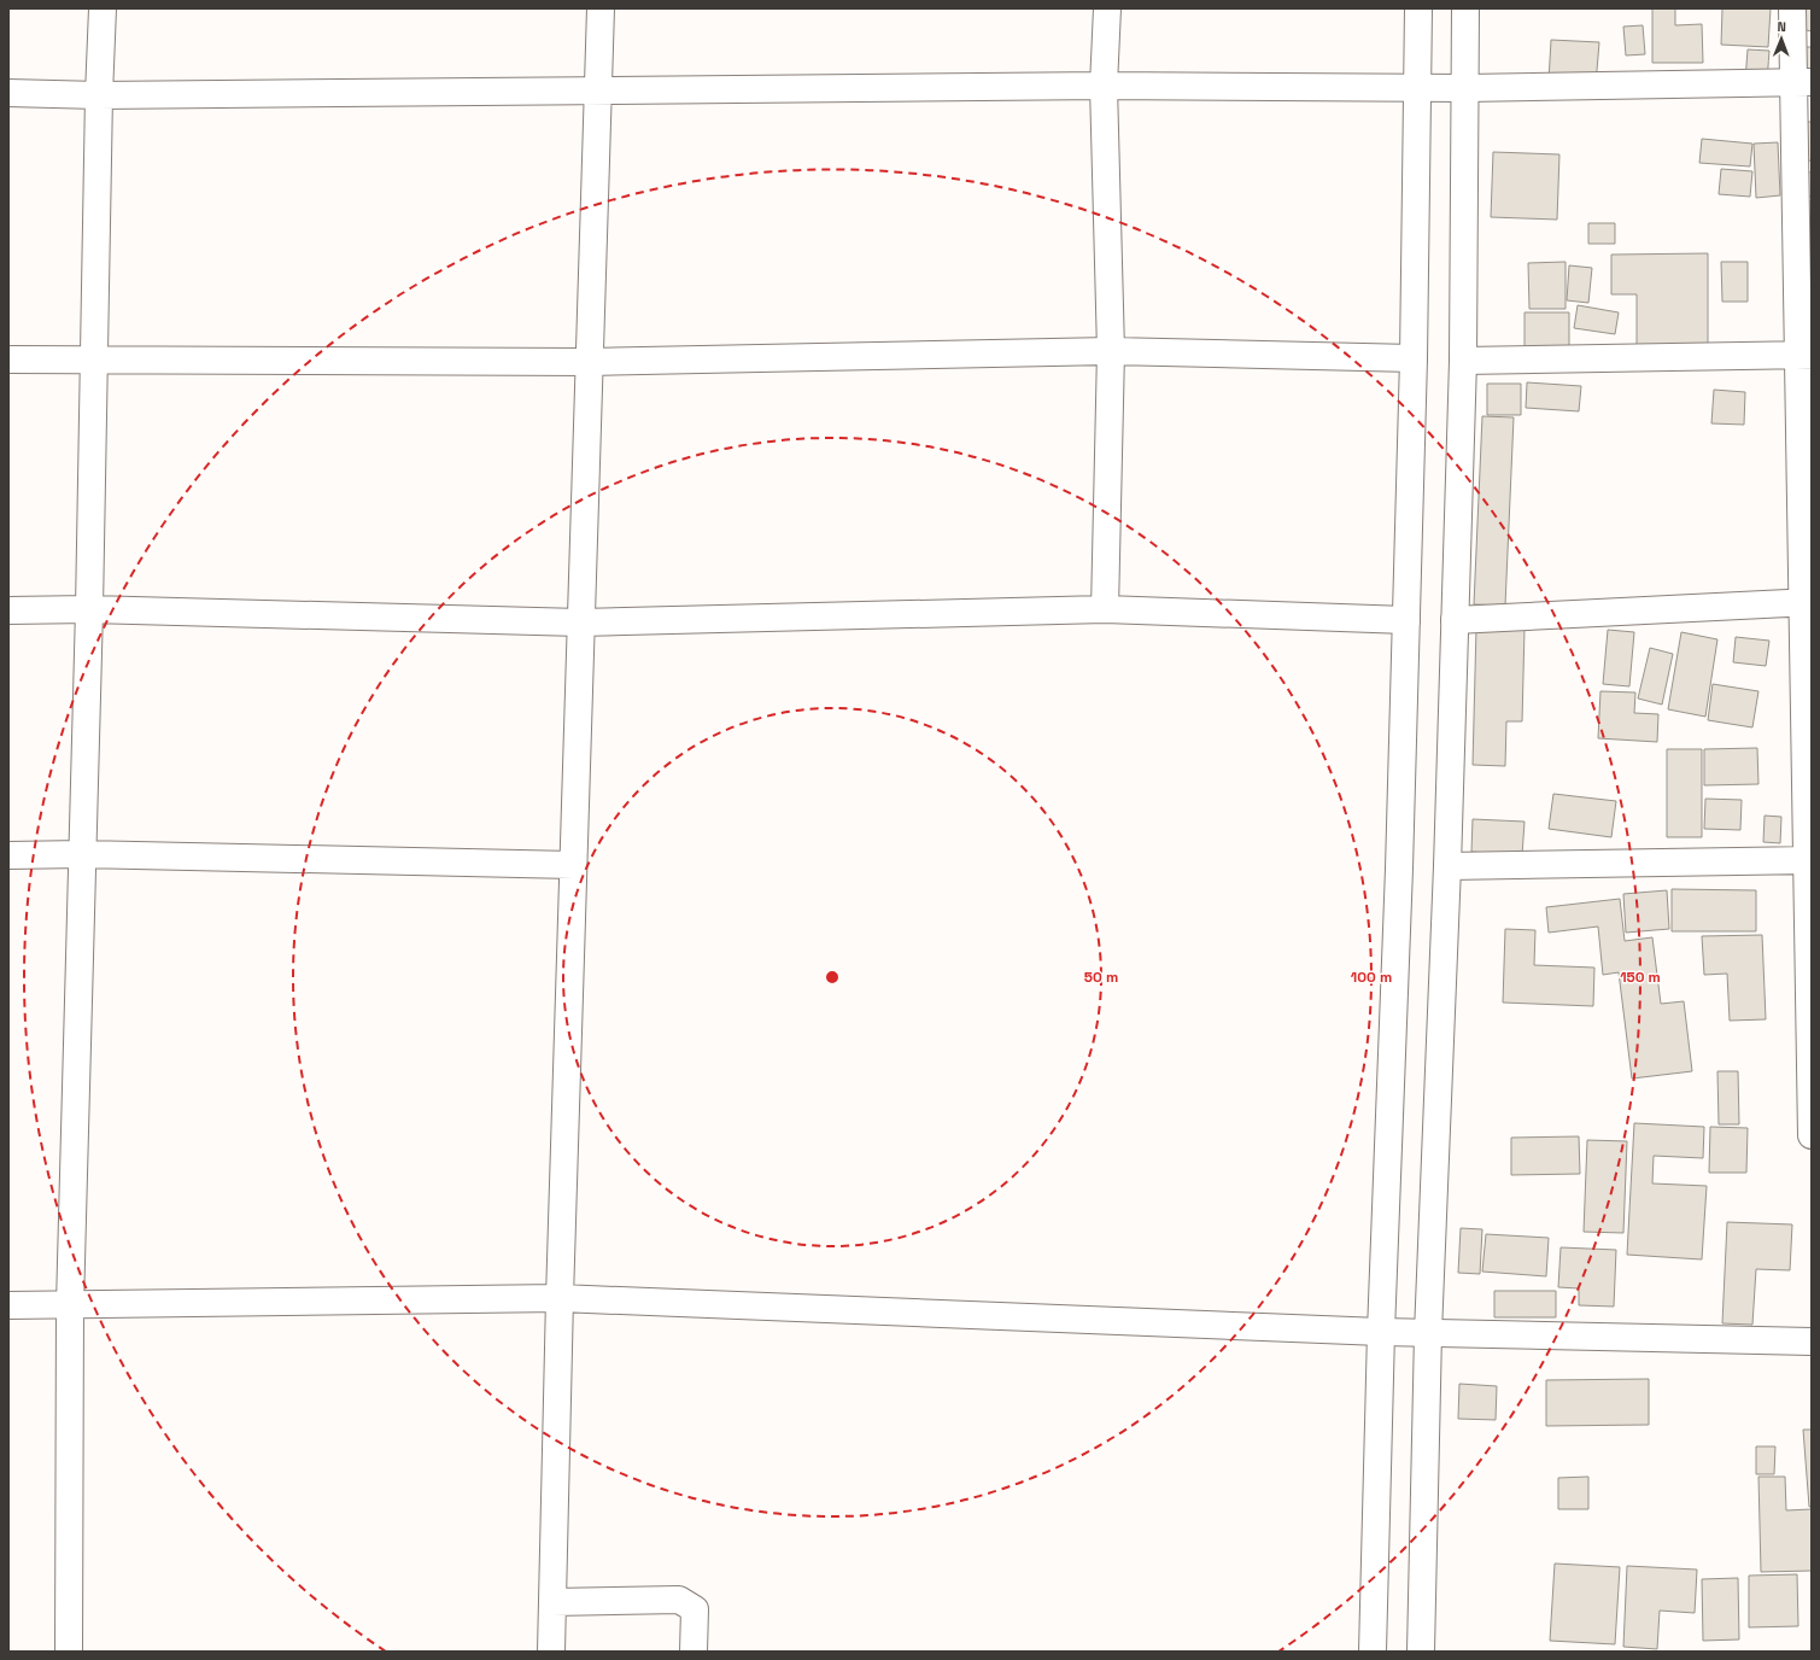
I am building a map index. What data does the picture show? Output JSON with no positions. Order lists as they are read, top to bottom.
{
  "north": "top",
  "rings": ["50 m", "100 m", "150 m"]
}
